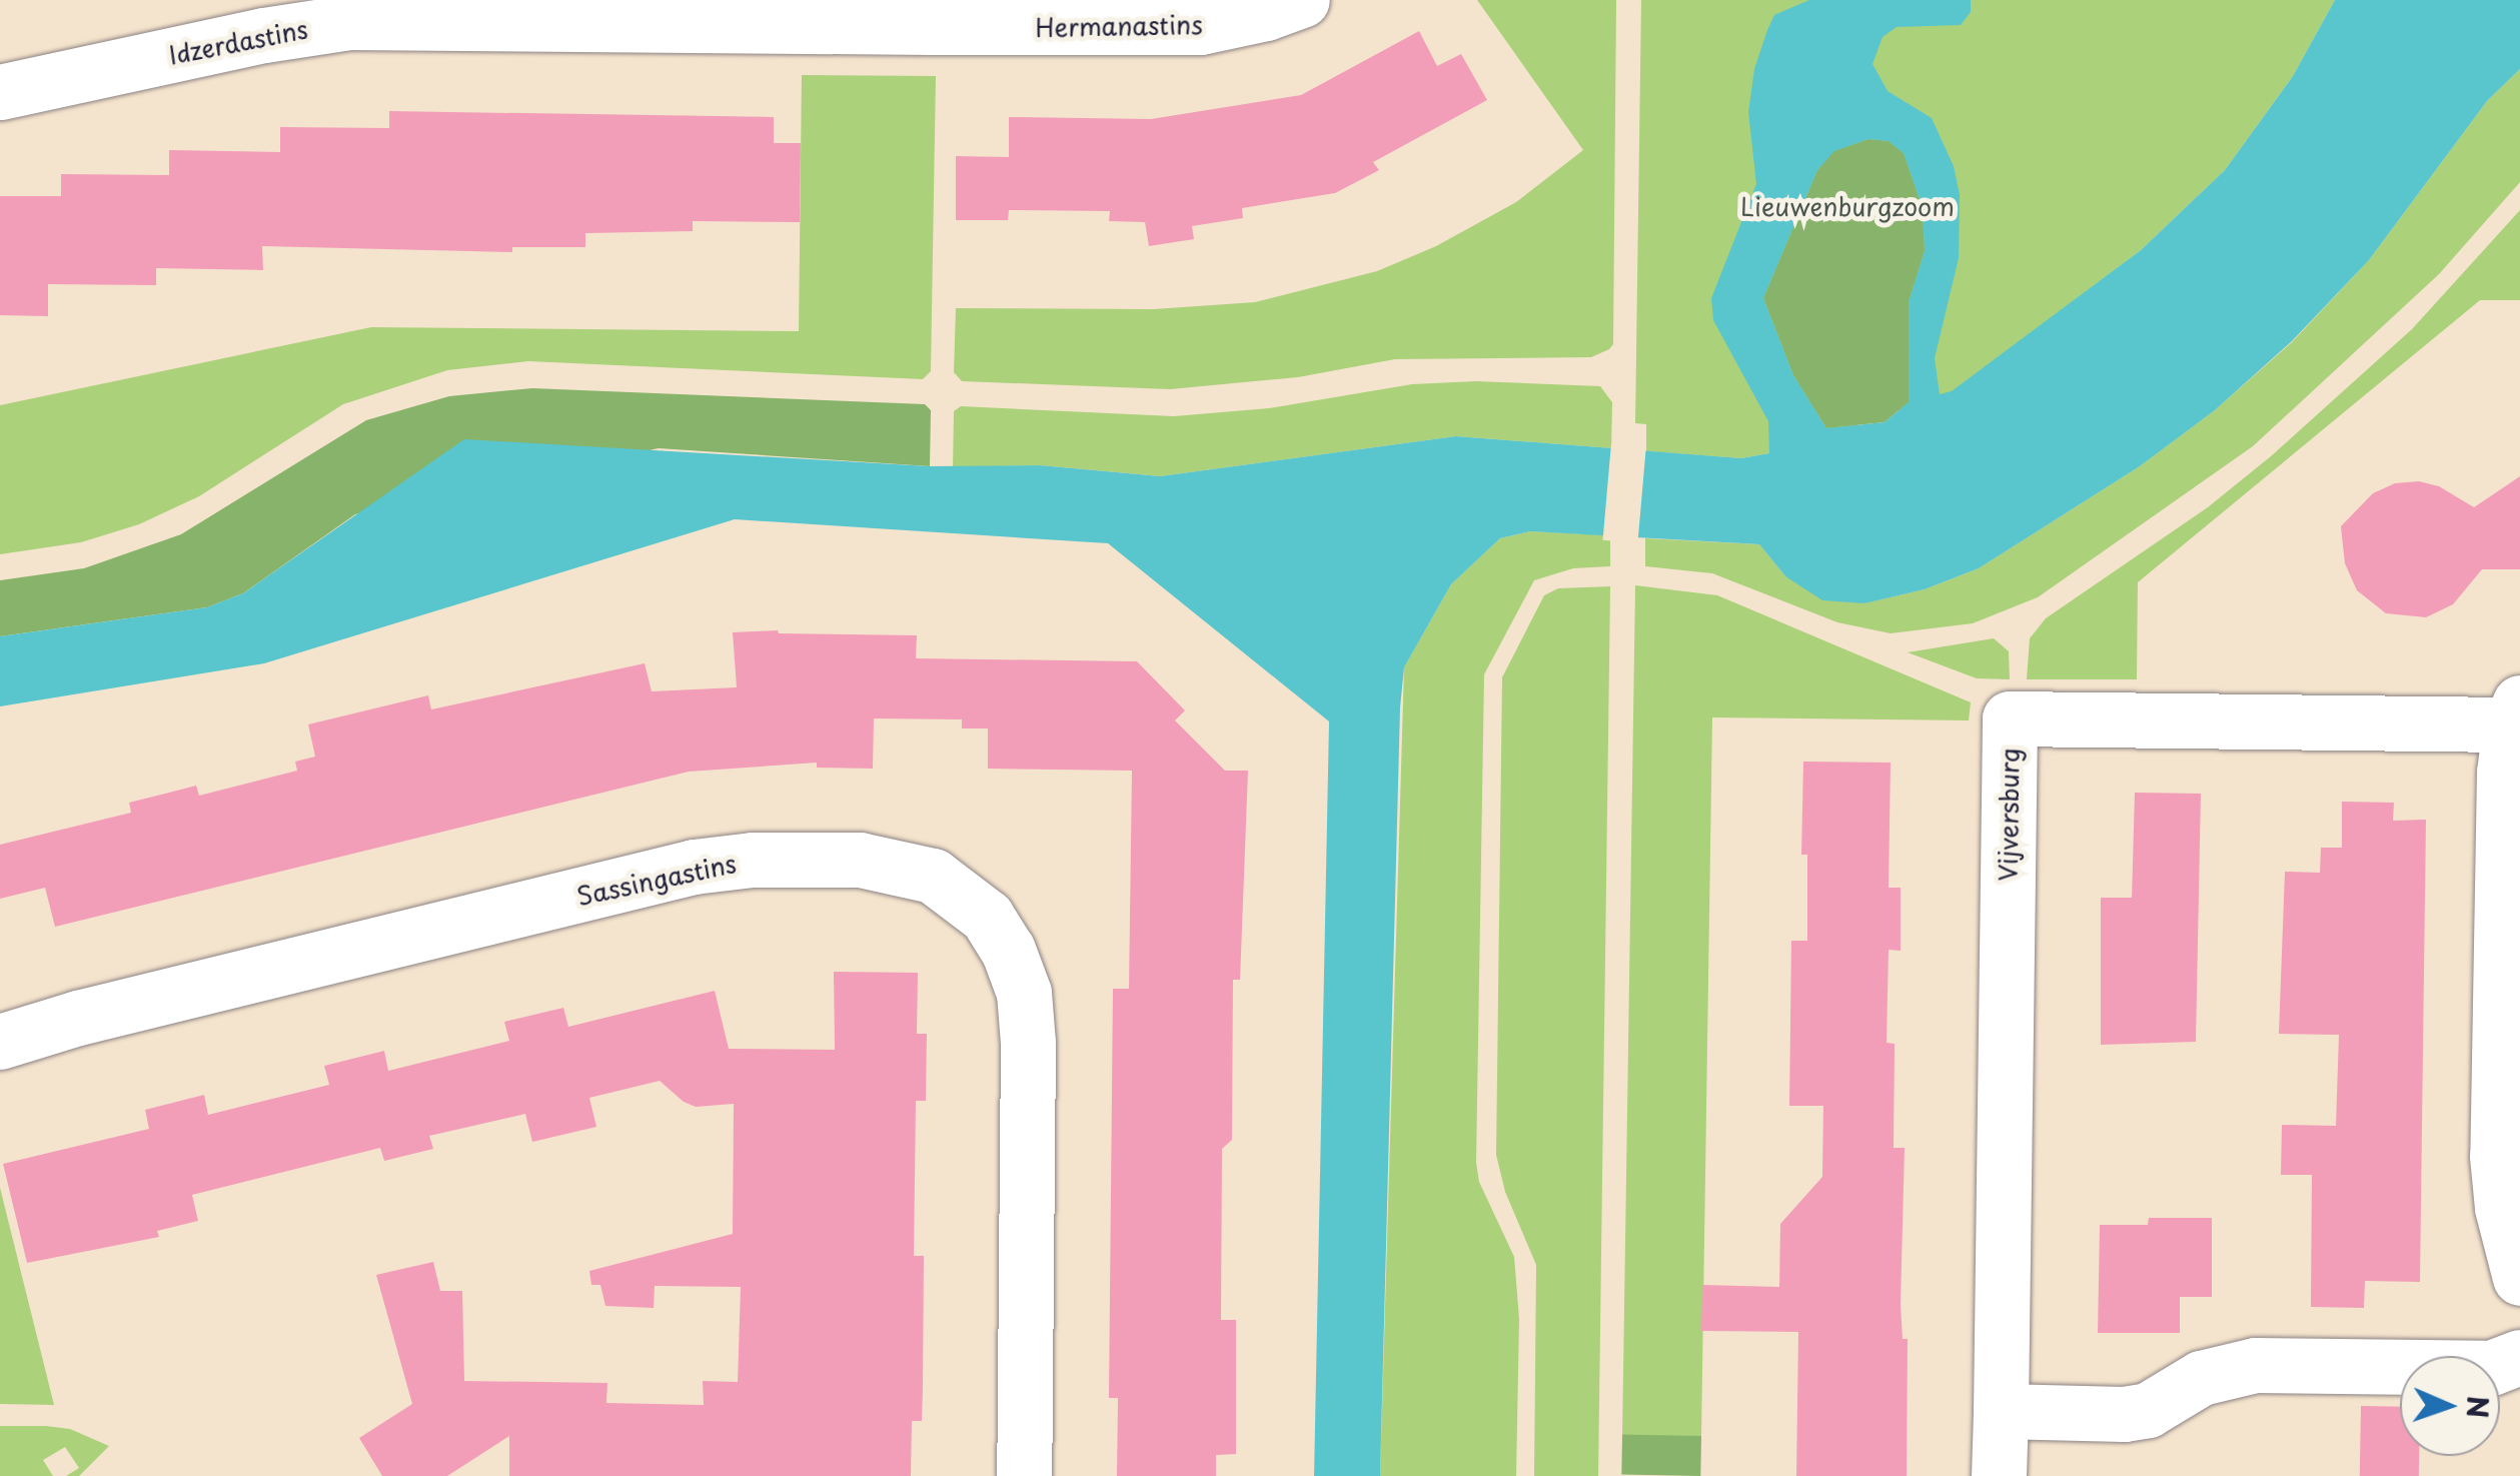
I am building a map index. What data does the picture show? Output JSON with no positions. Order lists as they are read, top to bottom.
{
  "streets": {
    "street": [
      "Hermanastins",
      "Idzerdastins",
      "Vijversburg",
      "Sassingastins"
    ]
  },
  "crossings": [
    ["Hermanastins", "Idzerdastins"]
  ],
  "parks": ["Lieuwenburgzoom"],
  "north": "right"
}
